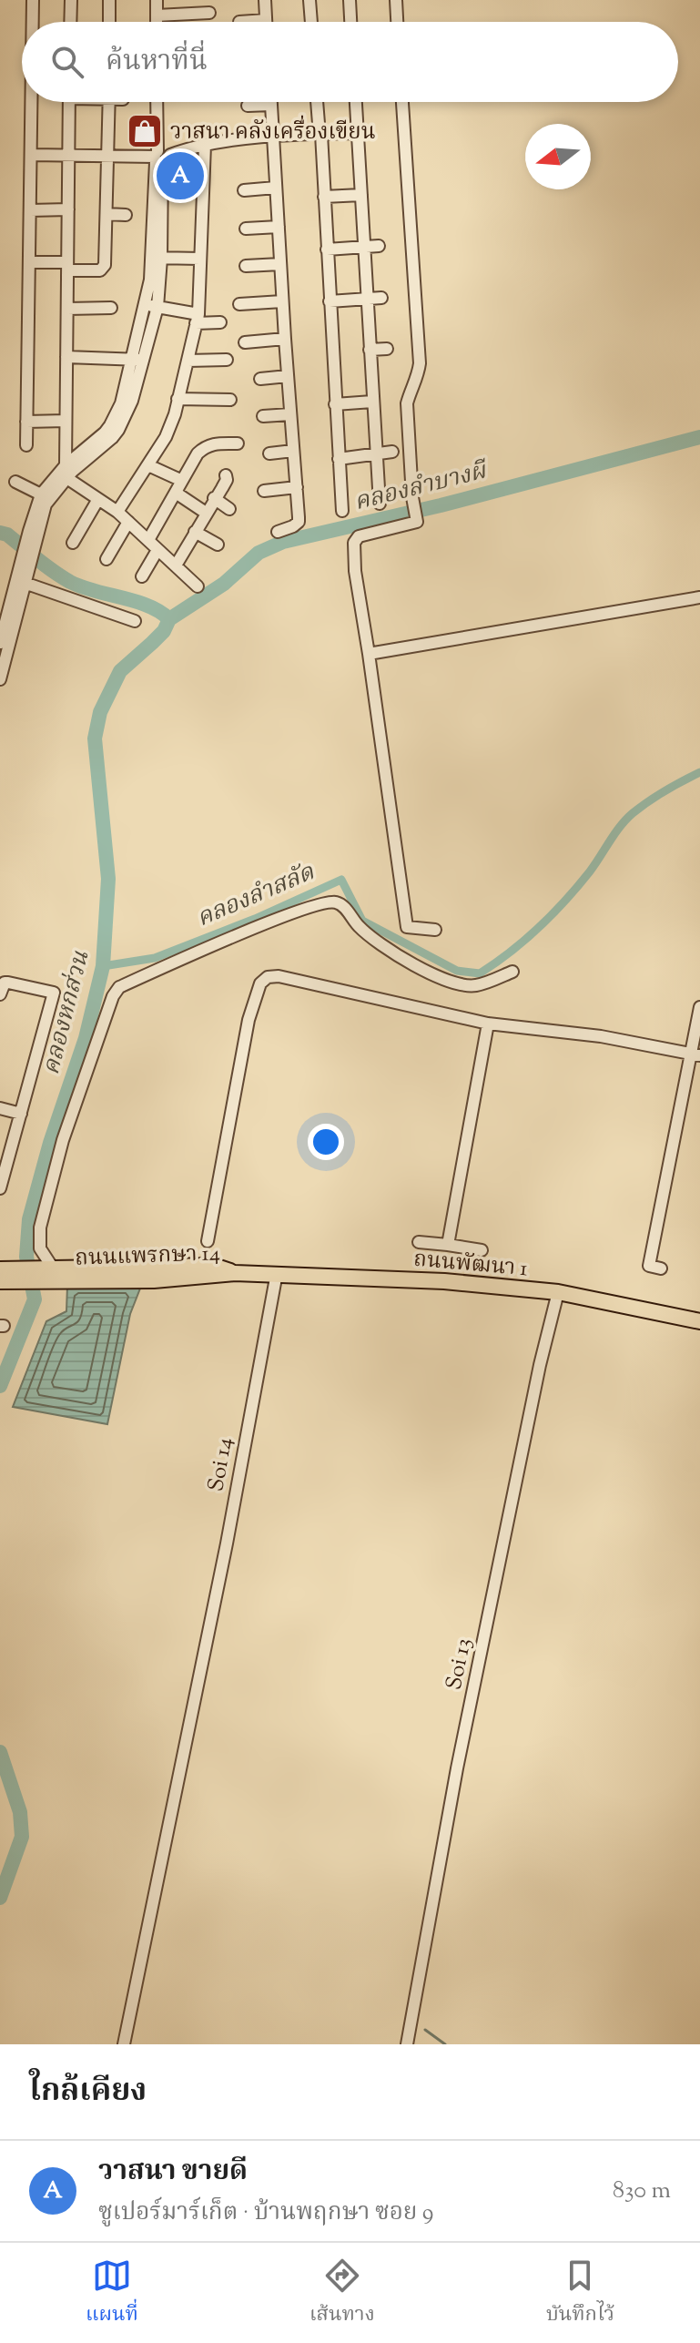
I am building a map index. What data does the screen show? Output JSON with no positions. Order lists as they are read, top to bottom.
{
  "streets": {
    "main road": ["ถนนแพรกษา 14", "ถนนพัฒนา 1"],
    "street": ["Soi 14", "Soi 13"]
  },
  "crossings": [
    ["ถนนแพรกษา 14", "ถนนพัฒนา 1"],
    ["ถนนพัฒนา 1", "Soi 14"],
    ["ถนนพัฒนา 1", "Soi 13"]
  ],
  "water": ["คลองลำบางผี", "คลองลำสลัด", "คลองหกส่วน"],
  "places": {
    "shop": ["วาสนา คลังเครื่องเขียน"]
  },
  "north": "left",
  "page": {
    "search": "ค้นหาที่นี่",
    "pins": "A",
    "heading": "ใกล้เคียง",
    "list": [
      {
        "mark": "A",
        "name": "วาสนา ขายดี",
        "note": "ซูเปอร์มาร์เก็ต · บ้านพฤกษา ซอย 9",
        "value": "830 m"
      }
    ],
    "nav": ["แผนที่", "เส้นทาง", "บันทึกไว้"]
  }
}
